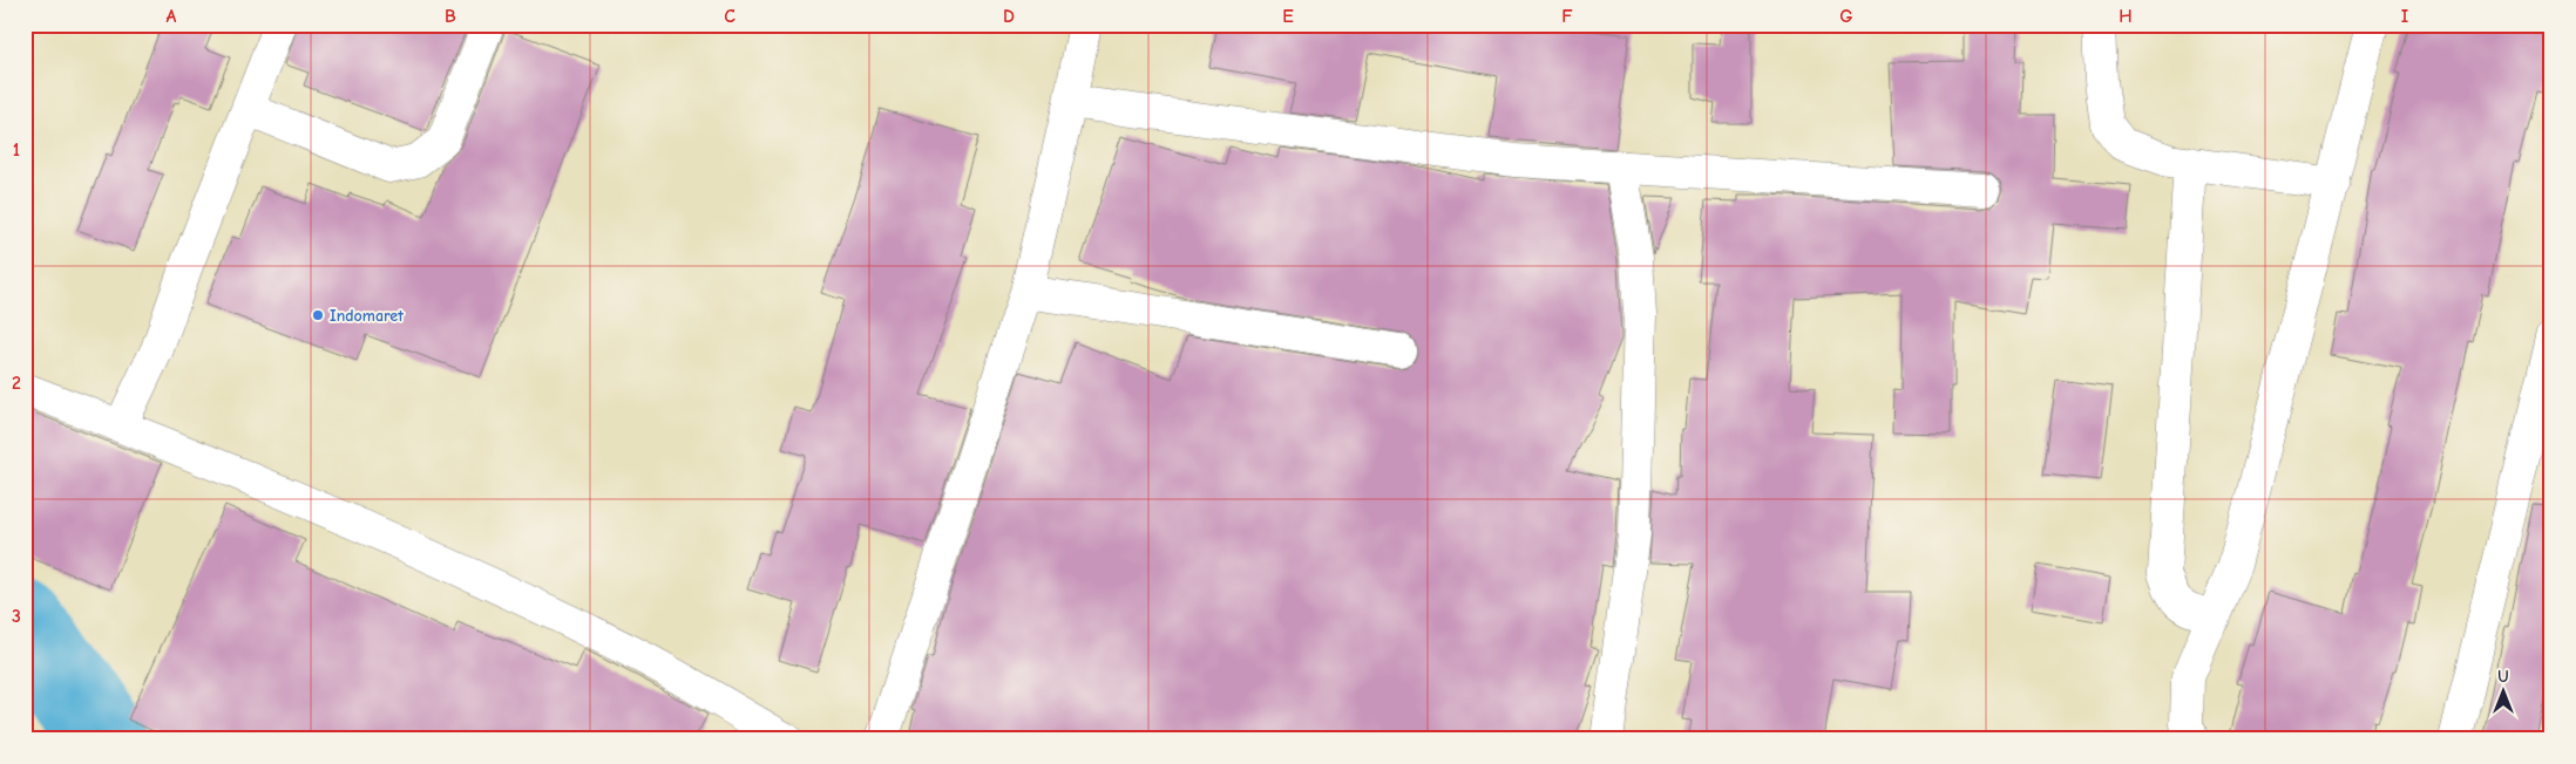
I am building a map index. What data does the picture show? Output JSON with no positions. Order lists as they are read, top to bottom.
{
  "places": ["Indomaret"],
  "north": "top",
  "grid": {
    "columns": [
      "A",
      "B",
      "C",
      "D",
      "E",
      "F",
      "G",
      "H",
      "I"
    ],
    "rows": ["1", "2", "3"]
  }
}
